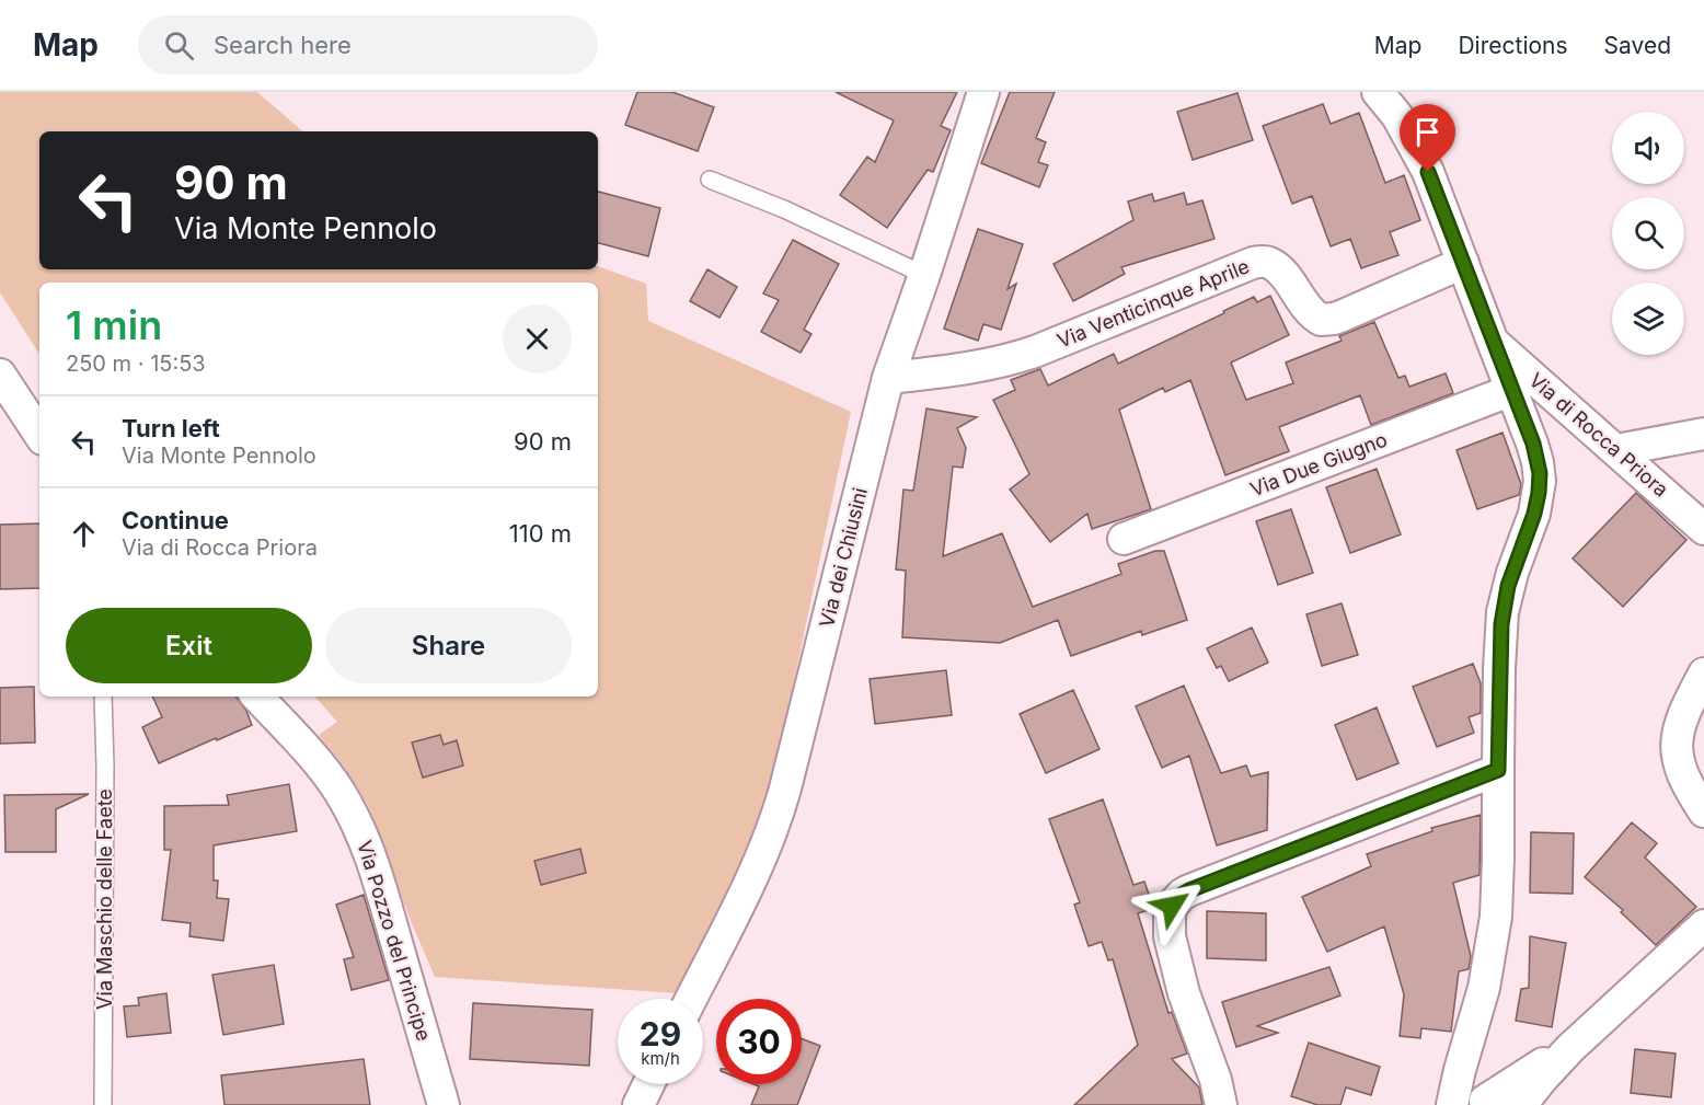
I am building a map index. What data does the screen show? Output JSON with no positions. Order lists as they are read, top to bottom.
{
  "streets": {
    "street": [
      "Via Venticinque Aprile",
      "Via di Rocca Priora",
      "Via Due Giugno",
      "Via dei Chiusini",
      "Via Pozzo del Principe"
    ],
    "lane": ["Via Maschio delle Faete"]
  },
  "crossings": [
    ["Via Venticinque Aprile", "Via di Rocca Priora"],
    ["Via Venticinque Aprile", "Via dei Chiusini"]
  ],
  "page": {
    "header": "Map",
    "search": "Search here",
    "nav": ["Map", "Directions", "Saved"],
    "turn": ["90 m", "Via Monte Pennolo"],
    "heading": ["1 min", "250 m · 15:53"],
    "list": [
      {
        "name": "Turn left",
        "note": "Via Monte Pennolo",
        "value": "90 m"
      },
      {
        "name": "Continue",
        "note": "Via di Rocca Priora",
        "value": "110 m"
      }
    ],
    "buttons": ["Exit", "Share"],
    "speed": "29 km/h",
    "limit": "30"
  }
}
